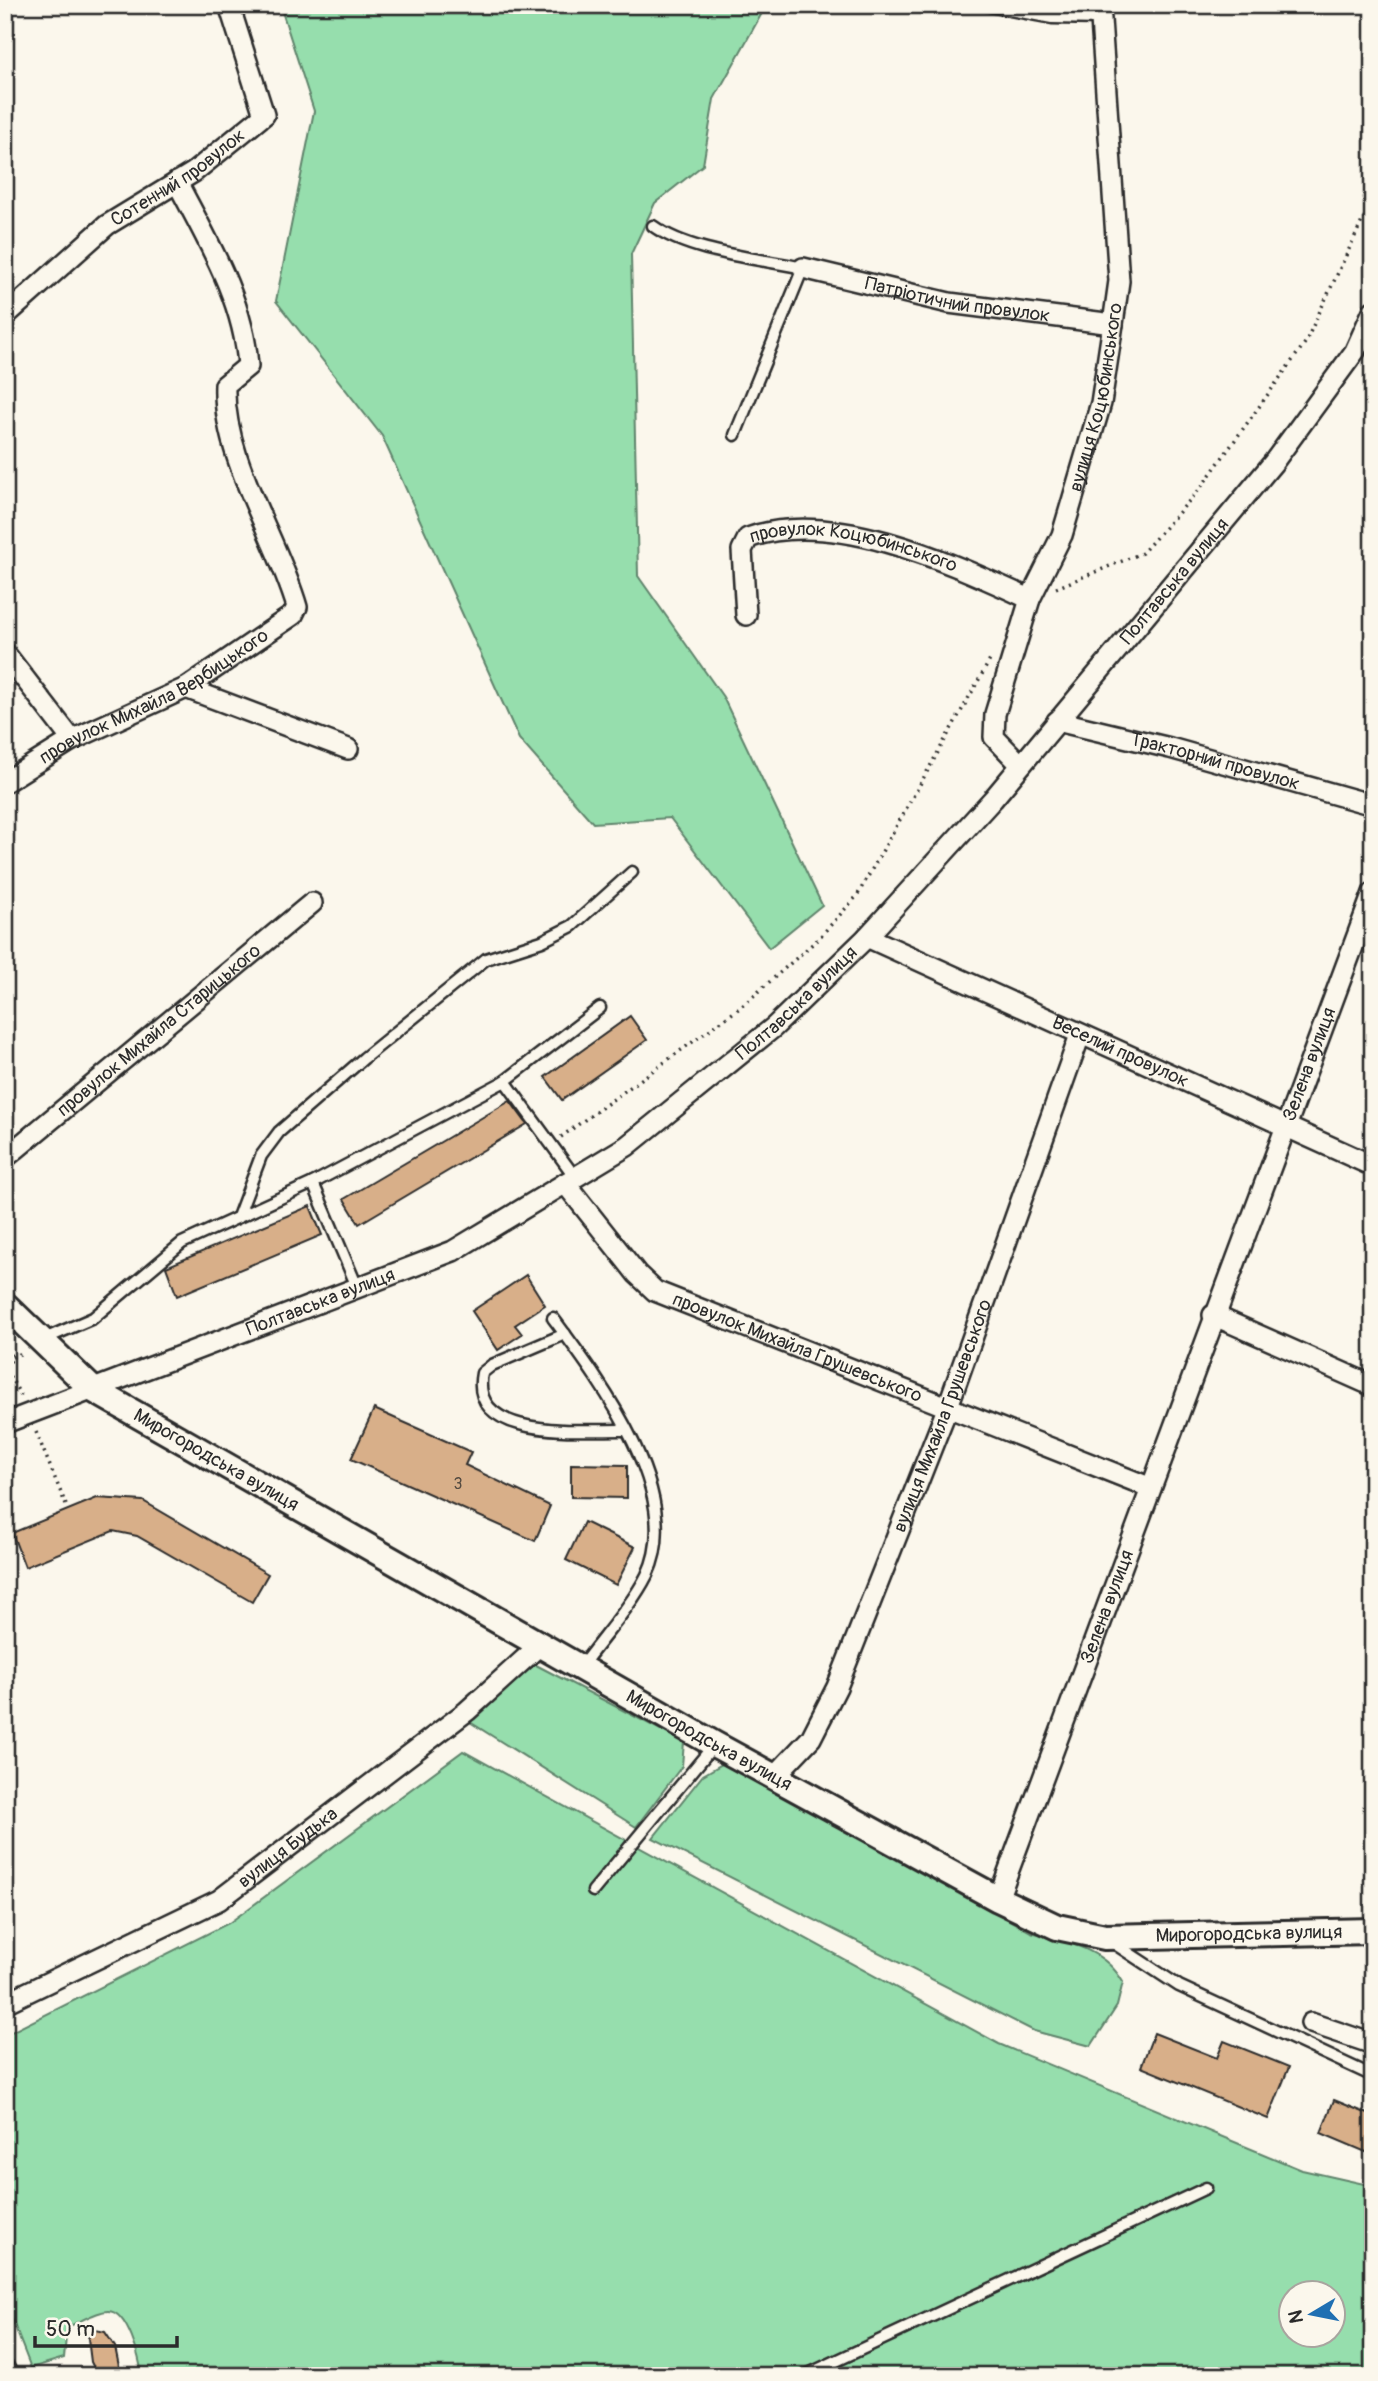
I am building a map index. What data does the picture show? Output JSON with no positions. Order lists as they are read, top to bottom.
{
  "streets": {
    "street": [
      "Сотенний провулок",
      "Патріотичний провулок",
      "вулиця Коцюбинського",
      "провулок Коцюбинського",
      "Полтавська вулиця",
      "провулок Михайла Вербицького",
      "Тракторний провулок",
      "провулок Михайла Старицького",
      "Веселий провулок",
      "Зелена вулиця",
      "провулок Михайла Грушевського",
      "вулиця Михайла Грушевського",
      "Мирогородська вулиця",
      "вулиця Будька"
    ]
  },
  "crossings": [
    ["Сотенний провулок", "провулок Михайла Вербицького"],
    ["Патріотичний провулок", "вулиця Коцюбинського"],
    ["вулиця Коцюбинського", "провулок Коцюбинського"],
    ["вулиця Коцюбинського", "Полтавська вулиця"],
    ["Полтавська вулиця", "Тракторний провулок"],
    ["Полтавська вулиця", "Веселий провулок"],
    ["Полтавська вулиця", "провулок Михайла Грушевського"],
    ["Полтавська вулиця", "Мирогородська вулиця"],
    ["Веселий провулок", "Зелена вулиця"],
    ["Веселий провулок", "вулиця Михайла Грушевського"],
    ["Зелена вулиця", "провулок Михайла Грушевського"],
    ["Зелена вулиця", "Мирогородська вулиця"],
    ["провулок Михайла Грушевського", "вулиця Михайла Грушевського"],
    ["вулиця Михайла Грушевського", "Мирогородська вулиця"],
    ["Мирогородська вулиця", "вулиця Будька"]
  ],
  "house_numbers": ["3"],
  "scale_bar": "50 m",
  "north": "left"
}
